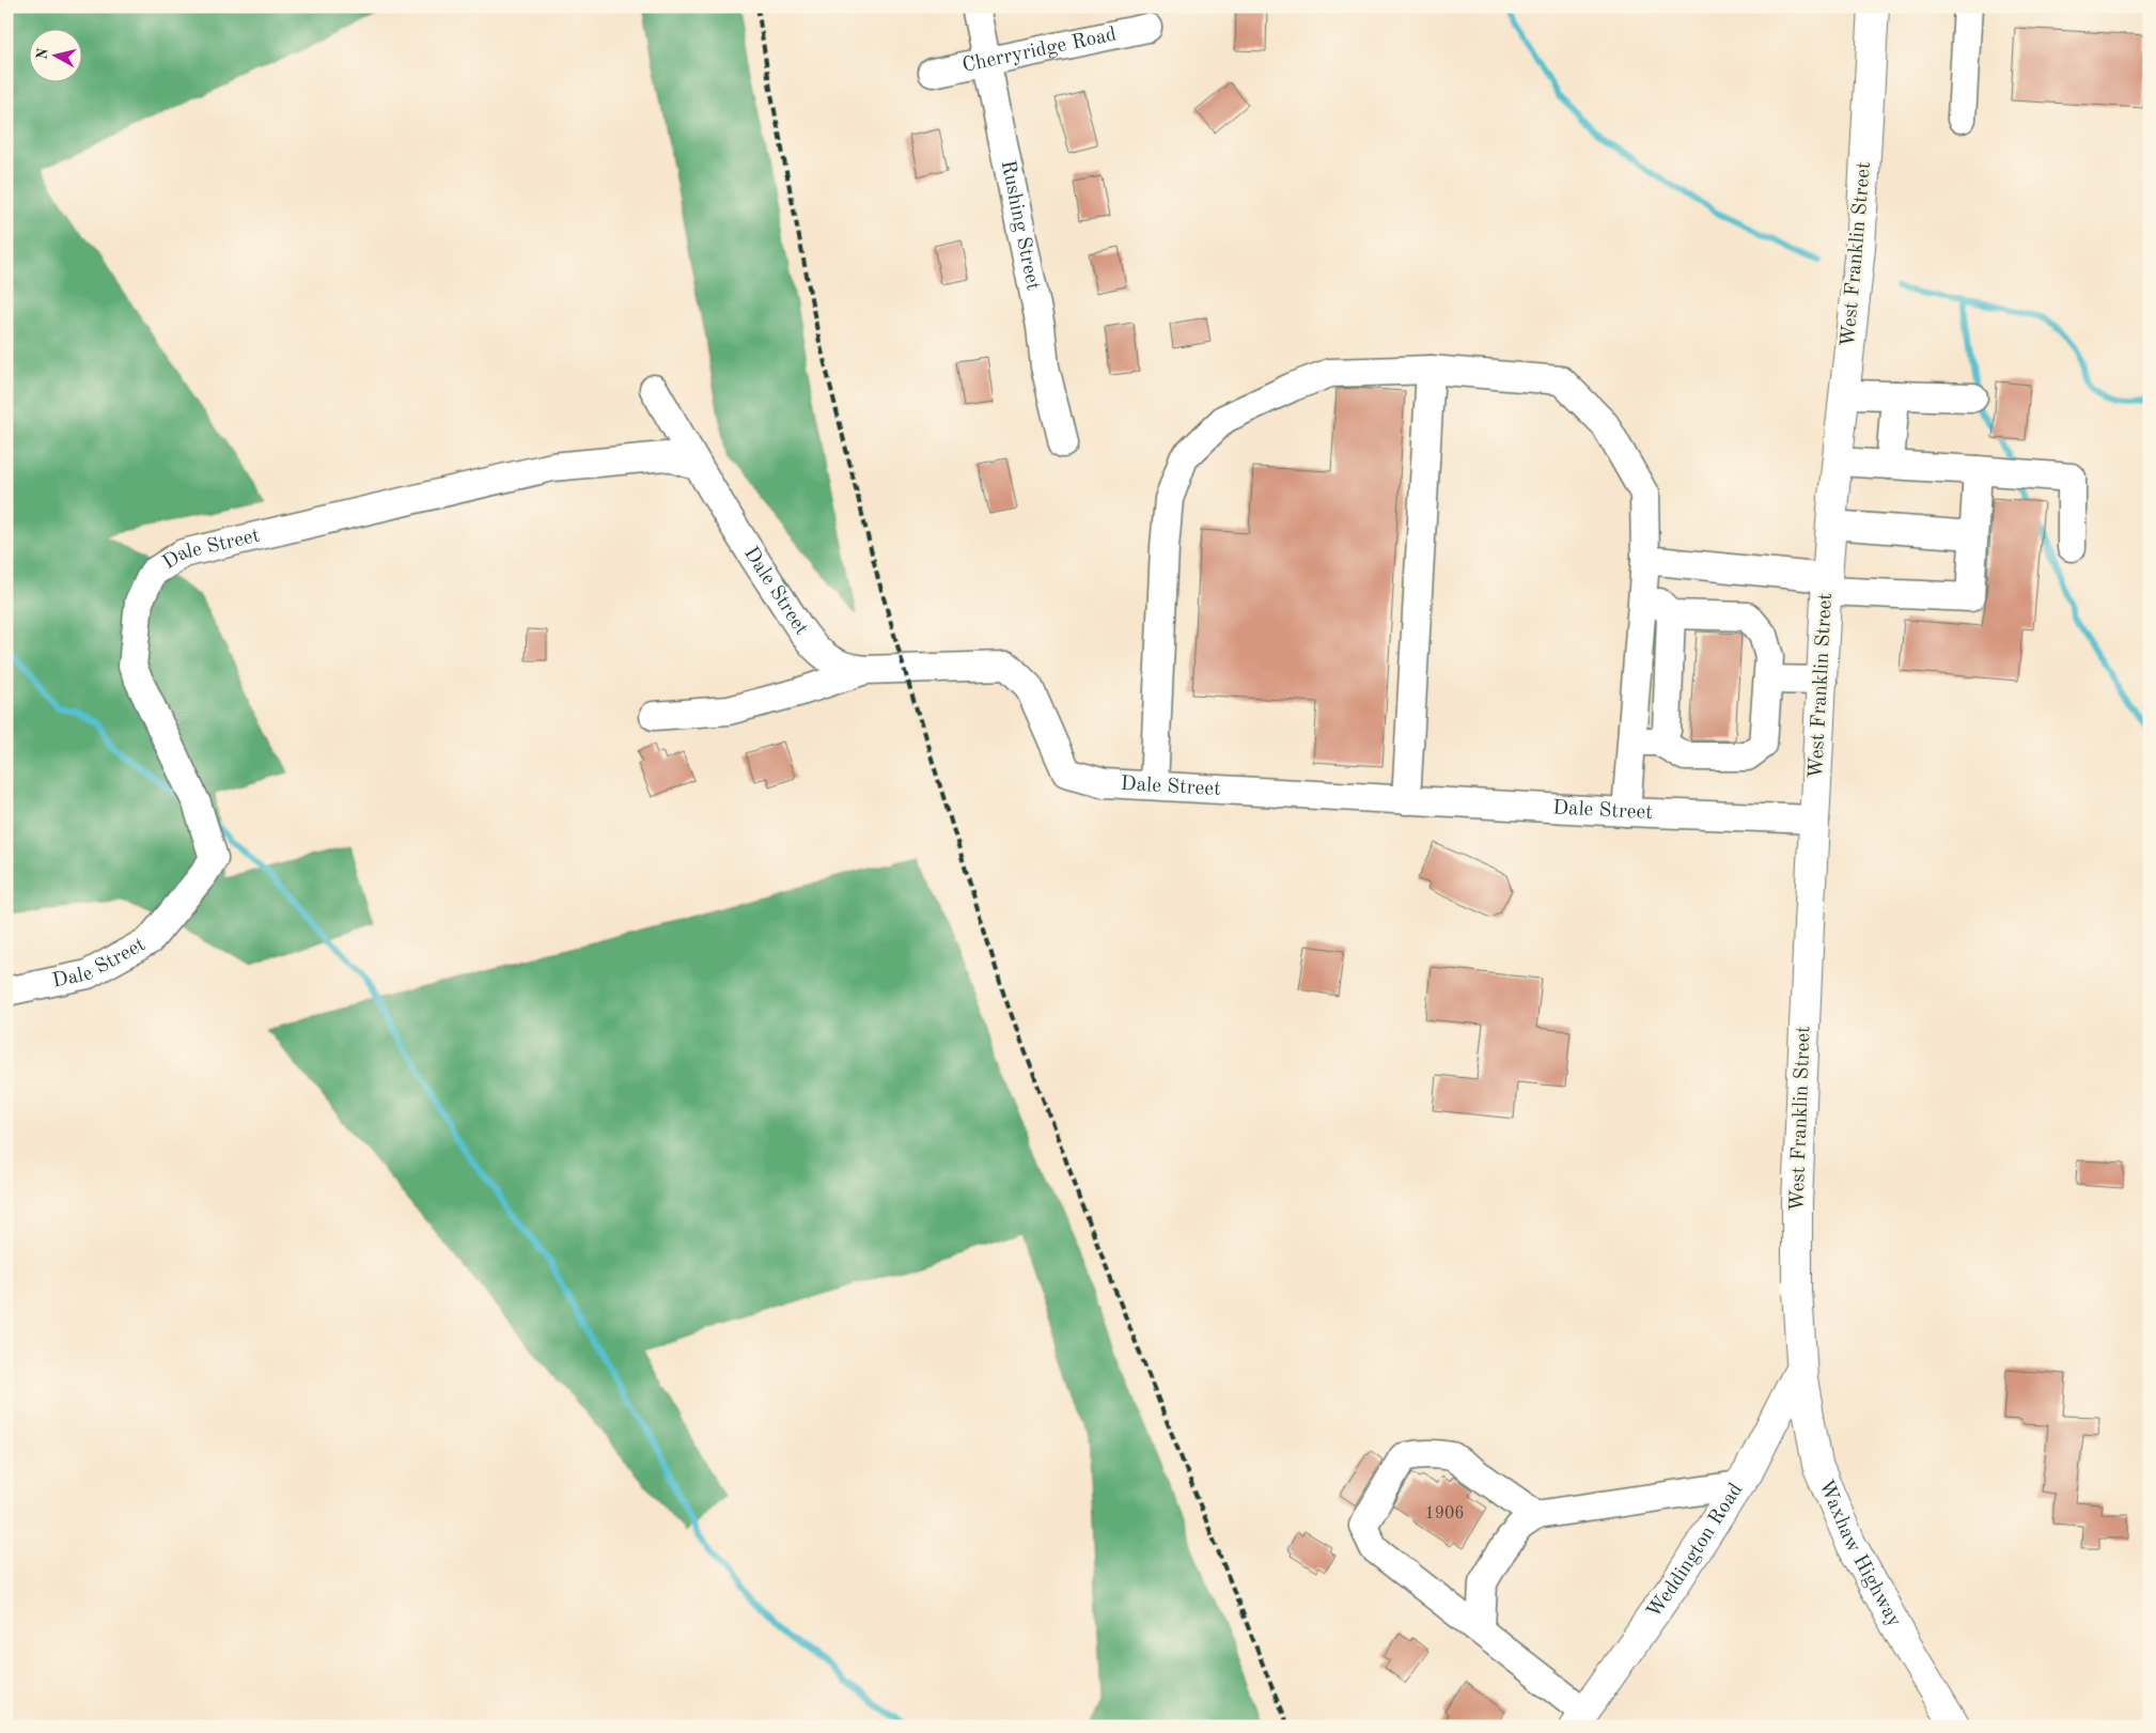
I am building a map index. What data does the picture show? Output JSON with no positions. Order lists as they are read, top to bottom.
{
  "streets": {
    "main road": ["West Franklin Street", "Weddington Road", "Waxhaw Highway"],
    "street": ["Cherryridge Road", "Rushing Street", "Dale Street"]
  },
  "crossings": [
    ["Cherryridge Road", "Rushing Street"],
    ["West Franklin Street", "Dale Street"],
    ["West Franklin Street", "Weddington Road"],
    ["West Franklin Street", "Waxhaw Highway"],
    ["Weddington Road", "Waxhaw Highway"]
  ],
  "house_numbers": ["1906"],
  "north": "left"
}
